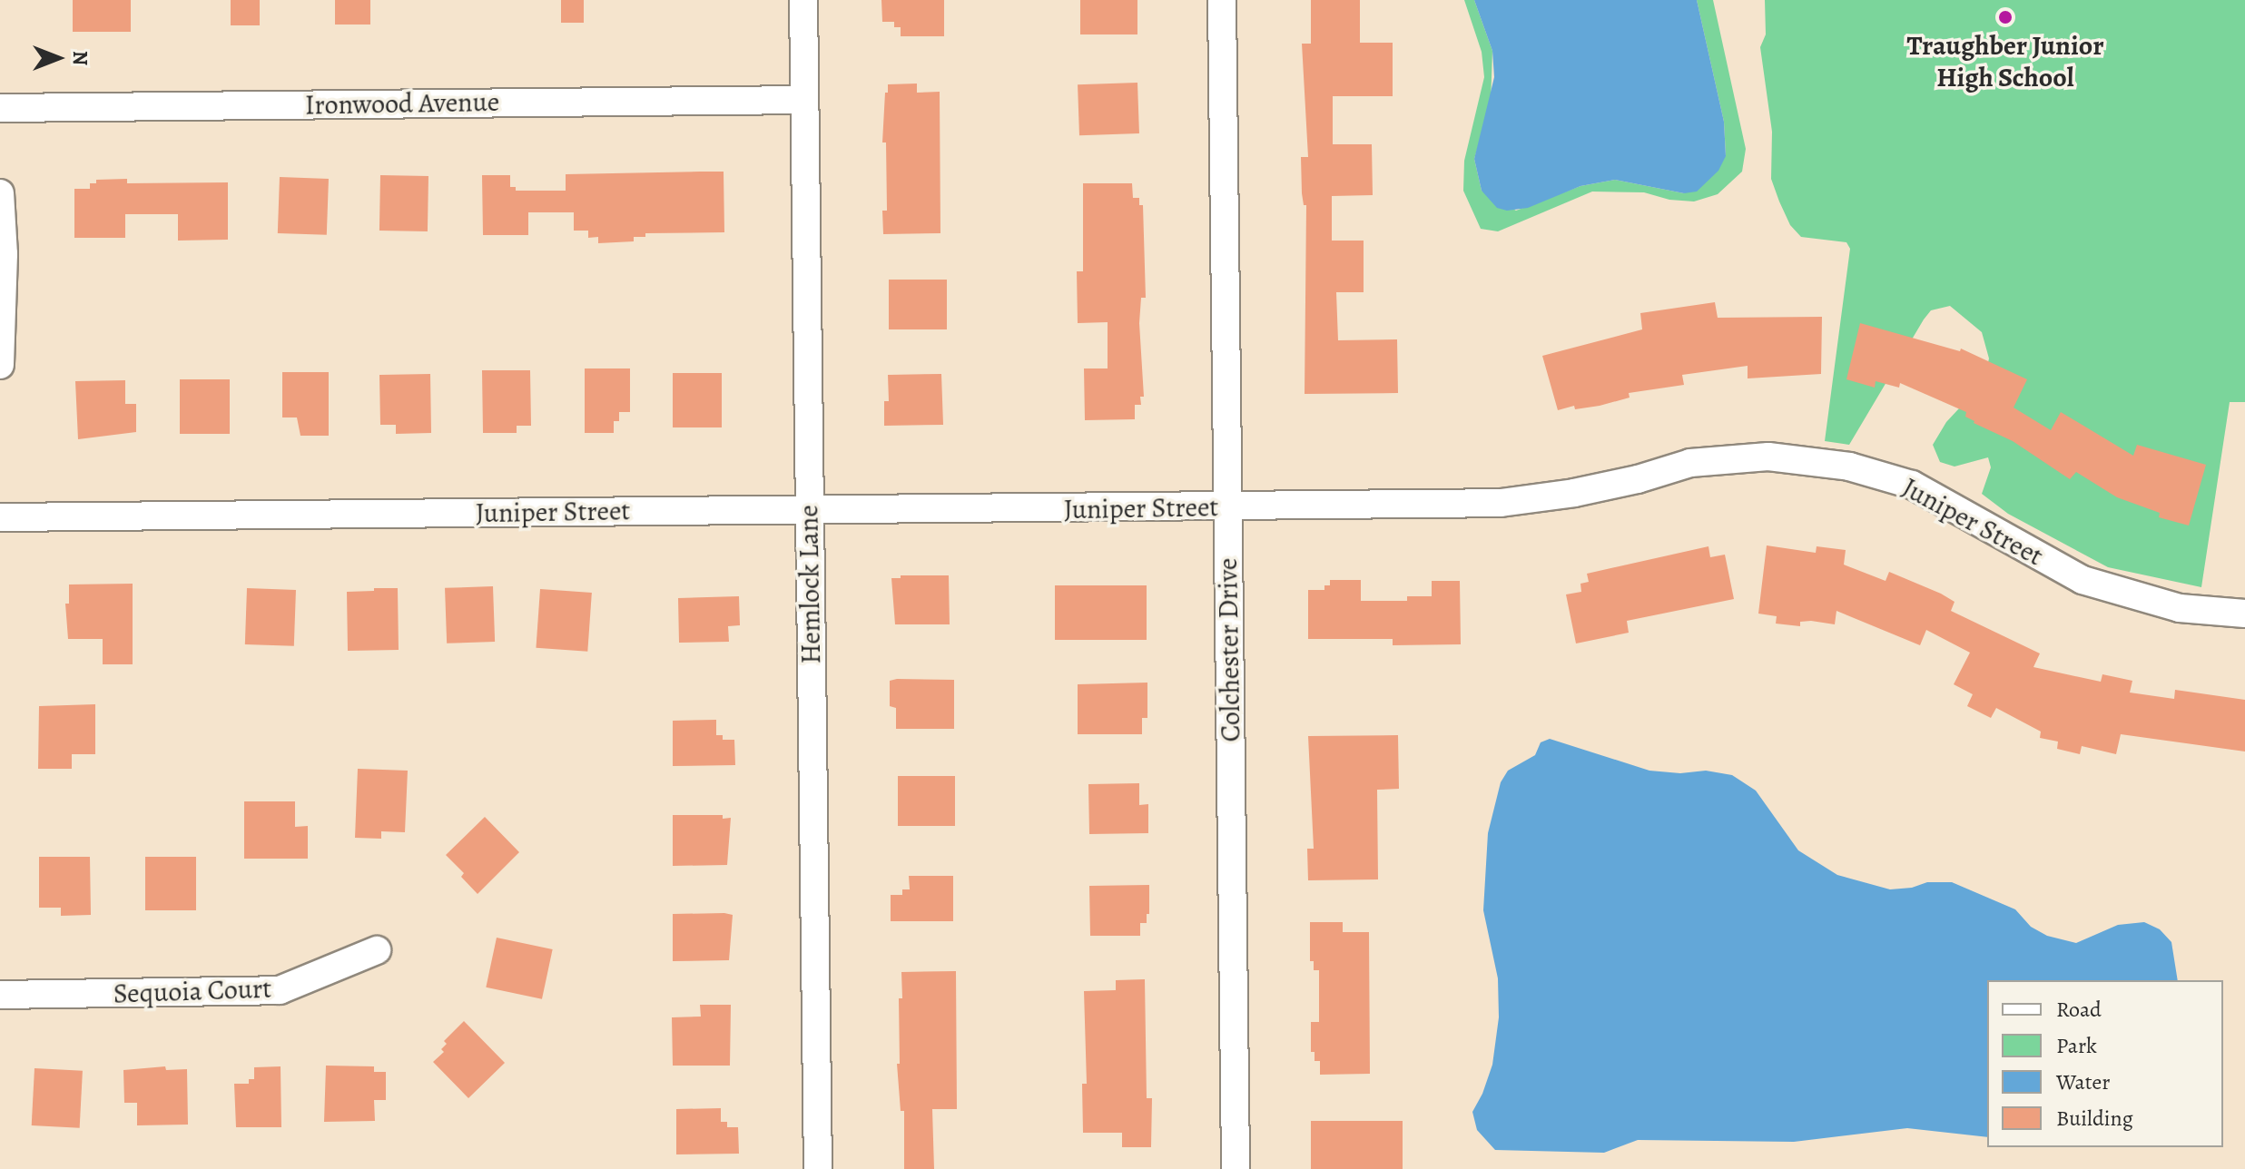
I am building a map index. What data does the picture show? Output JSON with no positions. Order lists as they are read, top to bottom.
{
  "streets": {
    "street": [
      "Ironwood Avenue",
      "Juniper Street",
      "Hemlock Lane",
      "Colchester Drive",
      "Sequoia Court"
    ]
  },
  "crossings": [
    ["Ironwood Avenue", "Hemlock Lane"],
    ["Juniper Street", "Hemlock Lane"],
    ["Juniper Street", "Colchester Drive"]
  ],
  "places": ["Traughber Junior High School"],
  "legend": [
    "Road",
    "Park",
    "Water",
    "Building"
  ],
  "north": "right"
}
